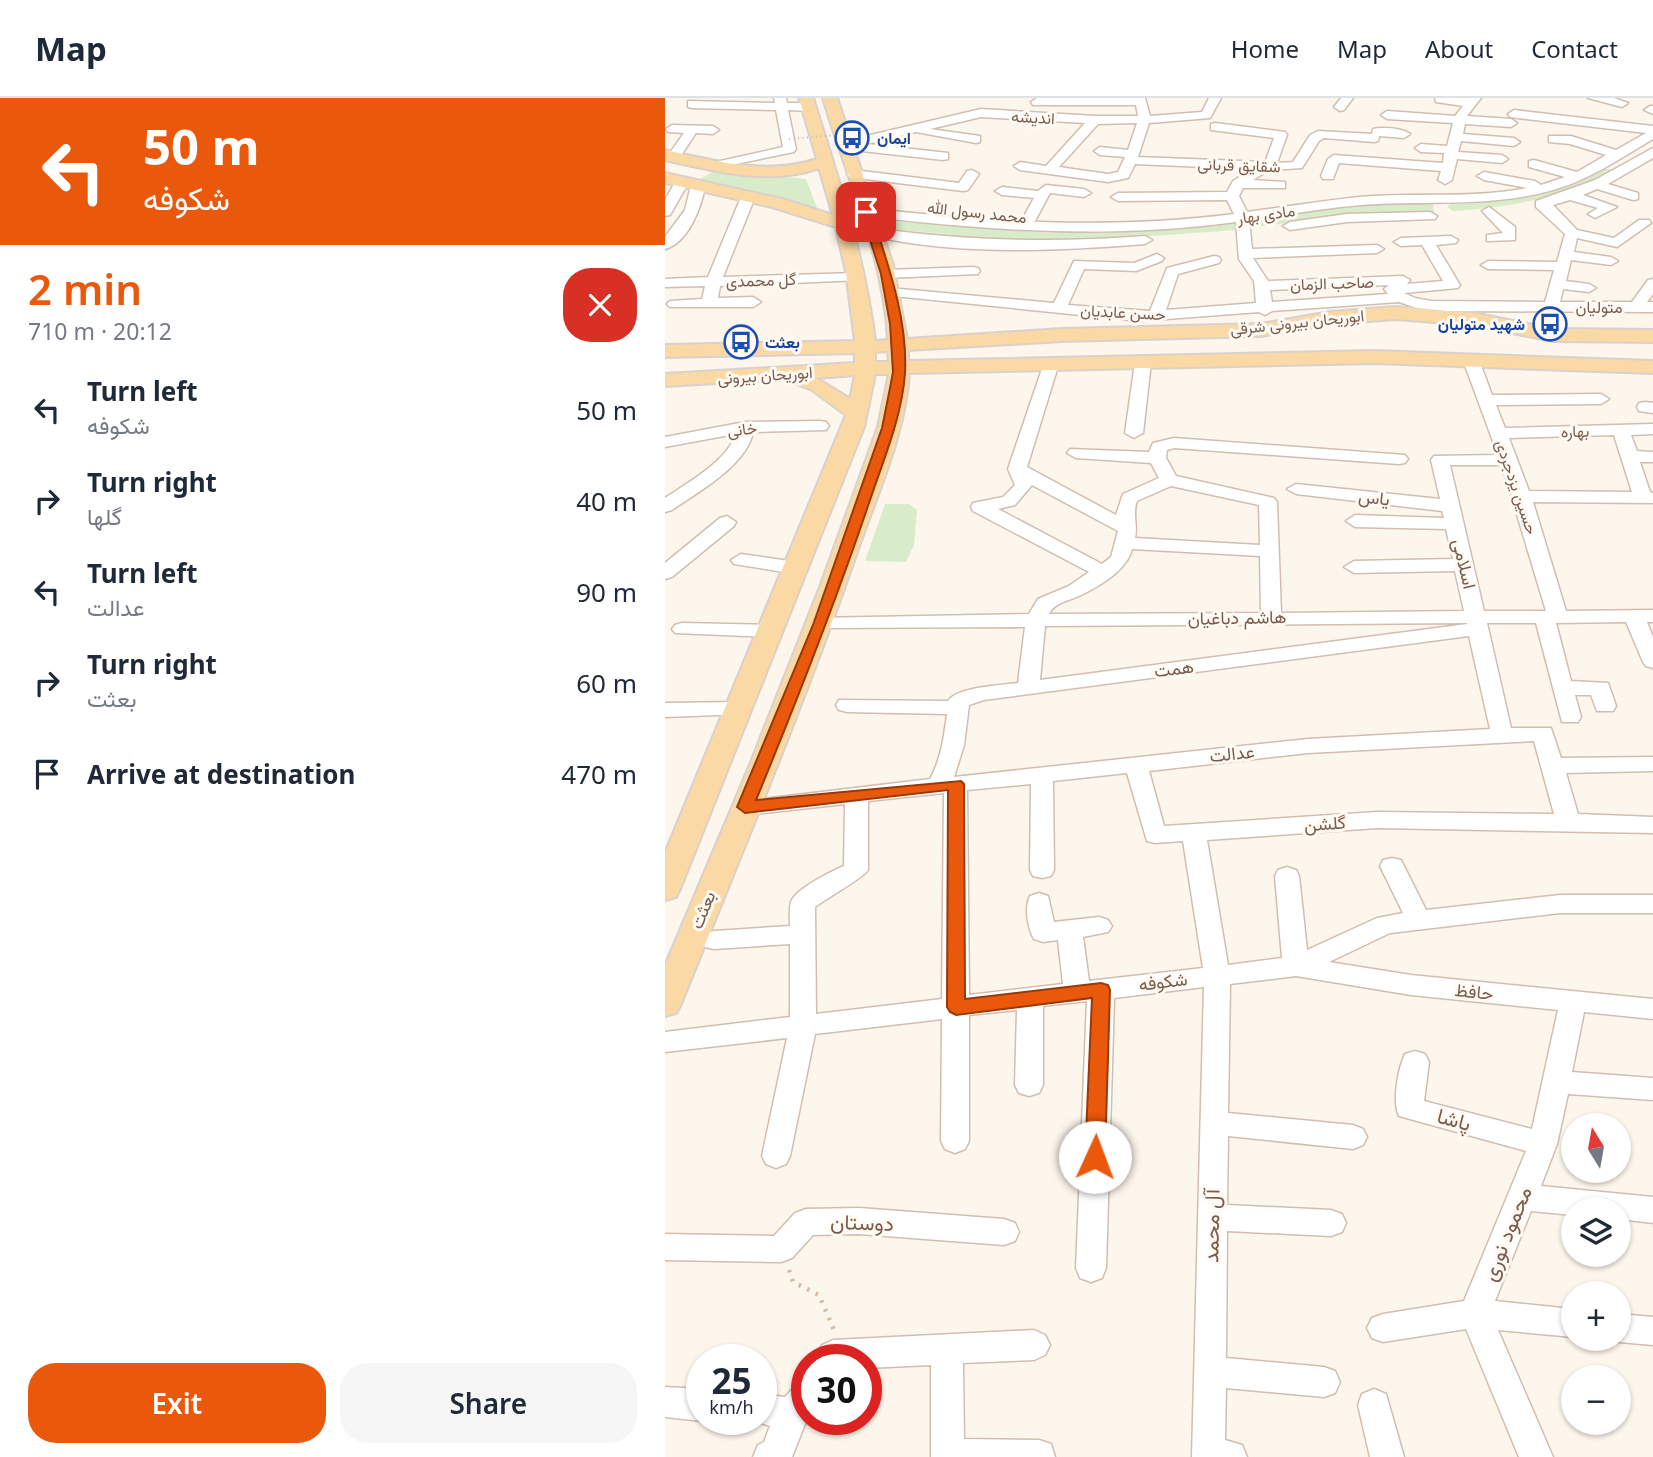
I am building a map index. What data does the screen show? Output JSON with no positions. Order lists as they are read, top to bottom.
{
  "streets": {
    "main road": ["ابوریحان بیرونی شرقی", "ابوریحان بیرونی", "بعثت"],
    "street": [
      "اندیشه",
      "شقایق قربانی",
      "محمد رسول الله",
      "مادی بهار",
      "گل محمدی",
      "صاحب الزمان",
      "متولیان",
      "حسن عابدیان",
      "خانی",
      "بهاره",
      "حسین یزدجردی",
      "یاس",
      "اسلامی",
      "هاشم دباغیان",
      "همت",
      "عدالت",
      "گلشن",
      "شکوفه",
      "حافظ",
      "پاشا",
      "دوستان",
      "آل محمد",
      "محمود نوری"
    ]
  },
  "crossings": [
    ["اندیشه", "بعثت"],
    ["محمد رسول الله", "مادی بهار"],
    ["محمد رسول الله", "بعثت"],
    ["مادی بهار", "بعثت"],
    ["متولیان", "حسن عابدیان"],
    ["متولیان", "ابوریحان بیرونی شرقی"],
    ["حسن عابدیان", "بعثت"],
    ["ابوریحان بیرونی شرقی", "حسین یزدجردی"],
    ["ابوریحان بیرونی شرقی", "بعثت"],
    ["بهاره", "حسین یزدجردی"],
    ["حسین یزدجردی", "اسلامی"],
    ["حسین یزدجردی", "هاشم دباغیان"],
    ["یاس", "اسلامی"],
    ["اسلامی", "هاشم دباغیان"],
    ["اسلامی", "همت"],
    ["اسلامی", "عدالت"],
    ["هاشم دباغیان", "همت"],
    ["هاشم دباغیان", "بعثت"],
    ["عدالت", "گلشن"],
    ["عدالت", "بعثت"],
    ["گلشن", "آل محمد"],
    ["شکوفه", "حافظ"],
    ["شکوفه", "آل محمد"],
    ["حافظ", "محمود نوری"],
    ["پاشا", "محمود نوری"]
  ],
  "places": {
    "bus stop": ["ایمان", "شهید متولیان", "بعثت"]
  },
  "north": "top",
  "page": {
    "header": "Map",
    "nav": [
      "Home",
      "Map",
      "About",
      "Contact"
    ],
    "turn": ["50 m", "شکوفه"],
    "heading": ["2 min", "710 m · 20:12"],
    "list": [
      {
        "name": "Turn left",
        "note": "شکوفه",
        "value": "50 m"
      },
      {
        "name": "Turn right",
        "note": "گلها",
        "value": "40 m"
      },
      {
        "name": "Turn left",
        "note": "عدالت",
        "value": "90 m"
      },
      {
        "name": "Turn right",
        "note": "بعثت",
        "value": "60 m"
      },
      {
        "name": "Arrive at destination",
        "value": "470 m"
      }
    ],
    "map_buttons": ["+", "−"],
    "speed": "25 km/h",
    "limit": "30",
    "buttons": ["Exit", "Share"]
  }
}
